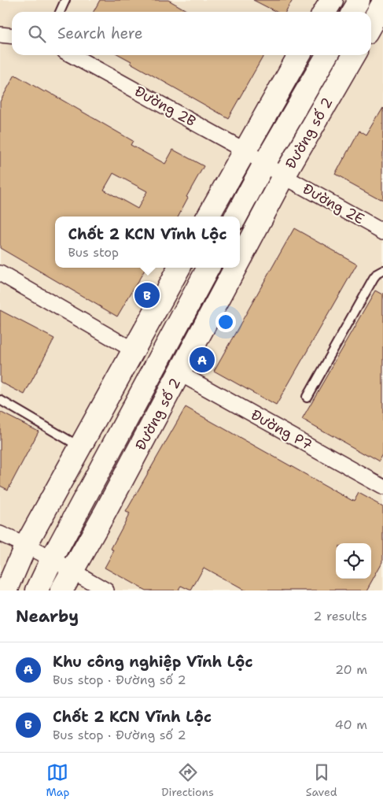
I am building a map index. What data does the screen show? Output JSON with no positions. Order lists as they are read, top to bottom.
{
  "streets": {
    "main road": ["Đường số 2"],
    "street": ["Đường 2B", "Đường 2E", "Đường P7"]
  },
  "crossings": [
    ["Đường 2B", "Đường số 2"],
    ["Đường 2B", "Đường 2E"],
    ["Đường số 2", "Đường 2E"],
    ["Đường số 2", "Đường P7"]
  ],
  "page": {
    "search": "Search here",
    "popup": ["Chốt 2 KCN Vĩnh Lộc", "Bus stop"],
    "pins": ["B", "A"],
    "heading": ["Nearby", "2 results"],
    "list": [
      {
        "mark": "A",
        "name": "Khu công nghiệp Vĩnh Lộc",
        "note": "Bus stop · Đường số 2",
        "value": "20 m"
      },
      {
        "mark": "B",
        "name": "Chốt 2 KCN Vĩnh Lộc",
        "note": "Bus stop · Đường số 2",
        "value": "40 m"
      }
    ],
    "nav": ["Map", "Directions", "Saved"]
  }
}
